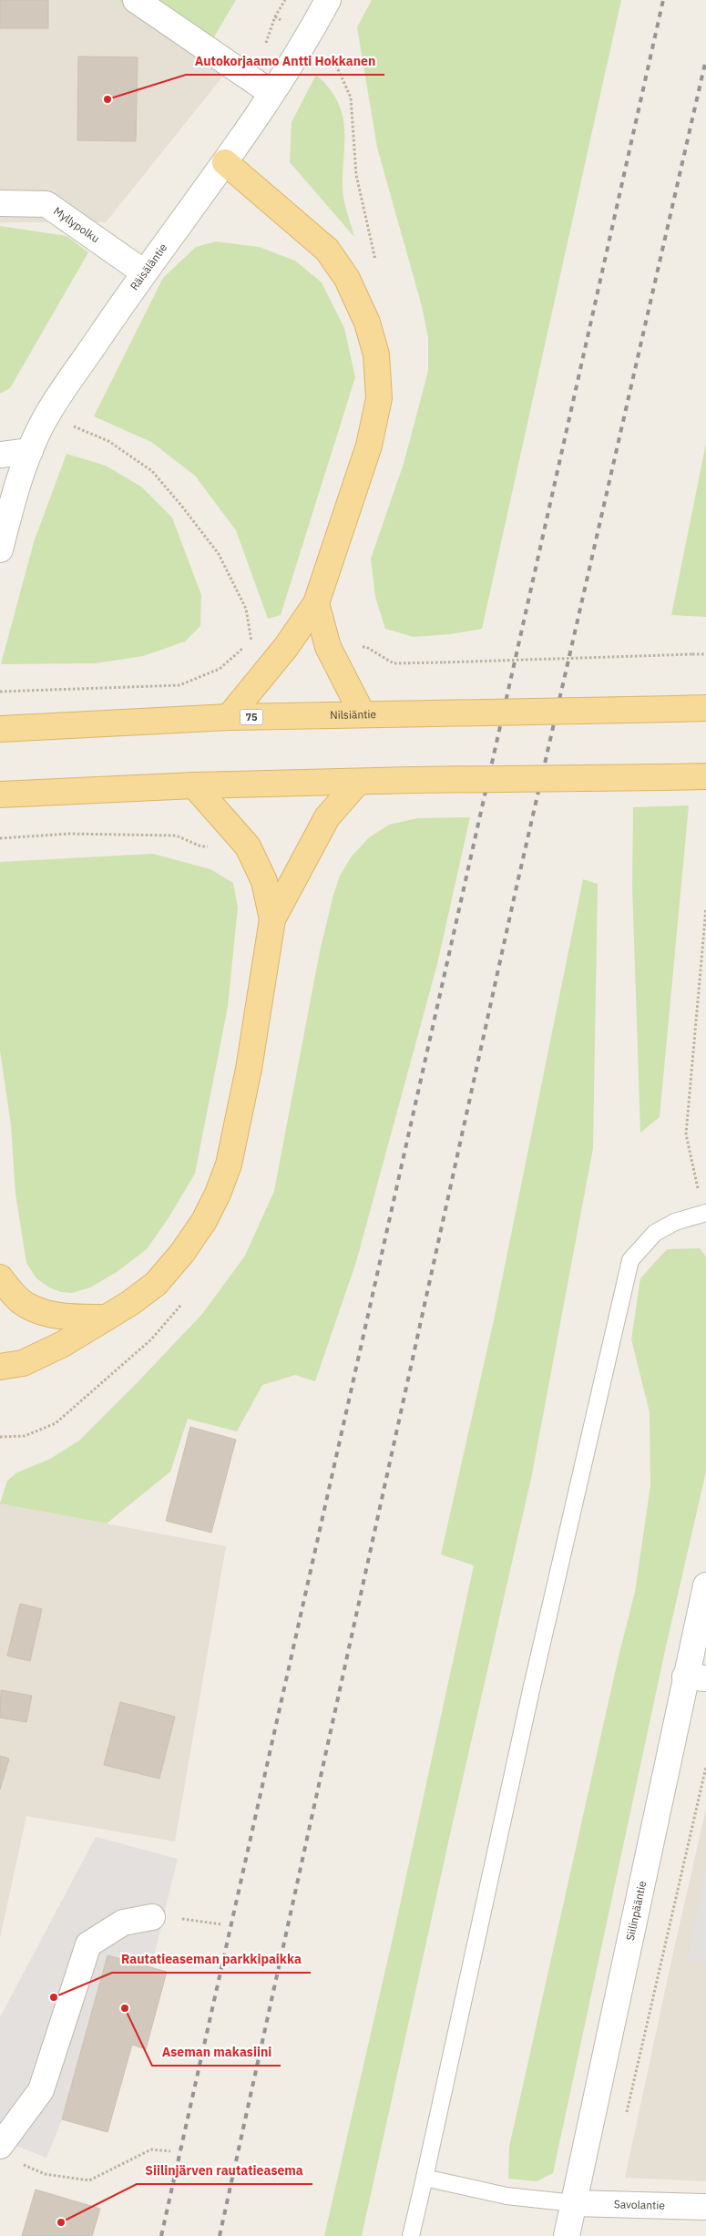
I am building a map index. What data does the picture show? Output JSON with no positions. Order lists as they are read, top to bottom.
{
  "streets": {
    "main road": ["Nilsiäntie", "75"],
    "street": [
      "Myllypolku",
      "Räisäläntie",
      "Siilinpääntie",
      "Savolantie"
    ]
  },
  "crossings": [
    ["Myllypolku", "Räisäläntie"],
    ["Siilinpääntie", "Savolantie"]
  ],
  "places": [
    "Autokorjaamo Antti Hokkanen",
    "Rautatieaseman parkkipaikka",
    "Aseman makasiini",
    "Siilinjärven rautatieasema"
  ]
}
